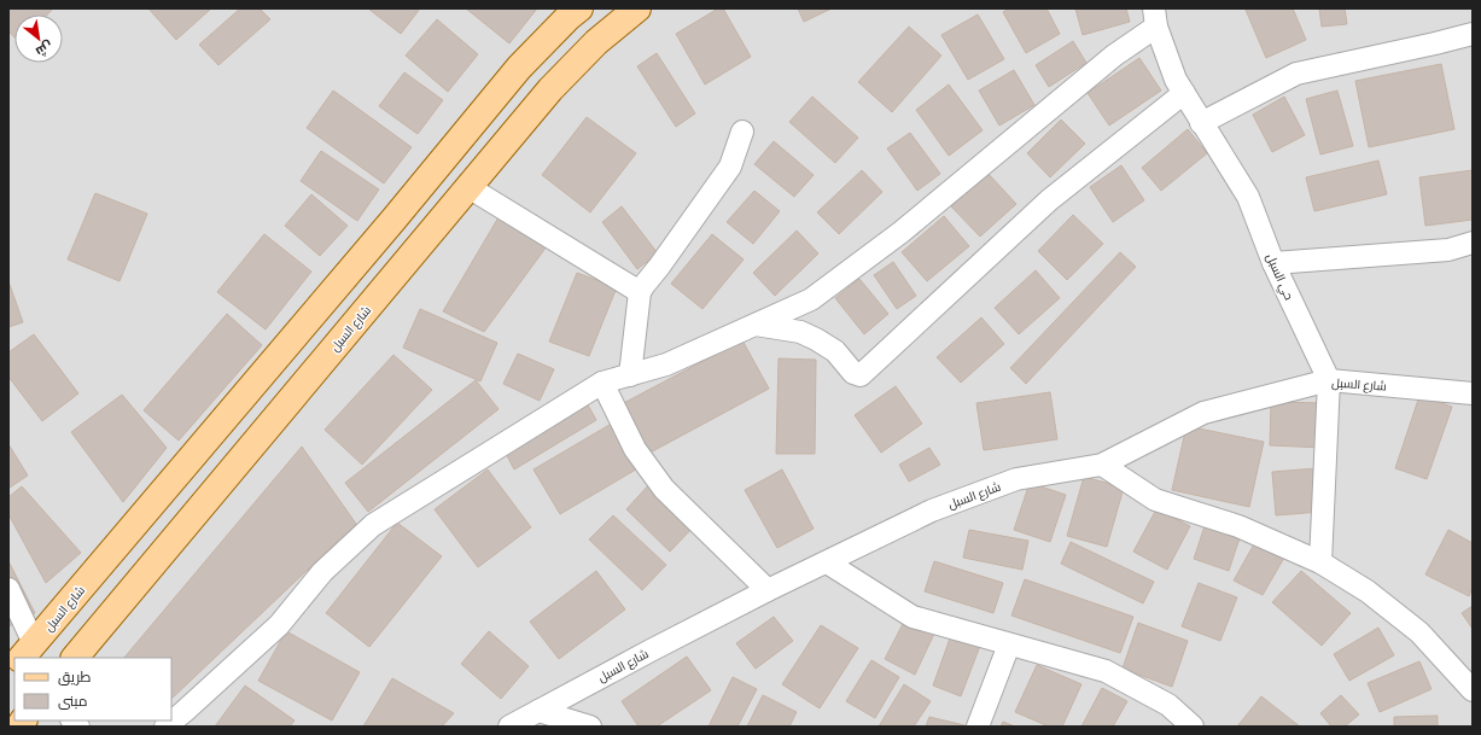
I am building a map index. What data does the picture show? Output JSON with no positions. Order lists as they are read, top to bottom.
{
  "streets": {
    "main road": ["شارع السبل"],
    "street": ["حي السبل"]
  },
  "crossings": [
    ["حي السبل", "شارع السبل"]
  ],
  "legend": ["طريق", "مبنى"],
  "north": "bottom right"
}
